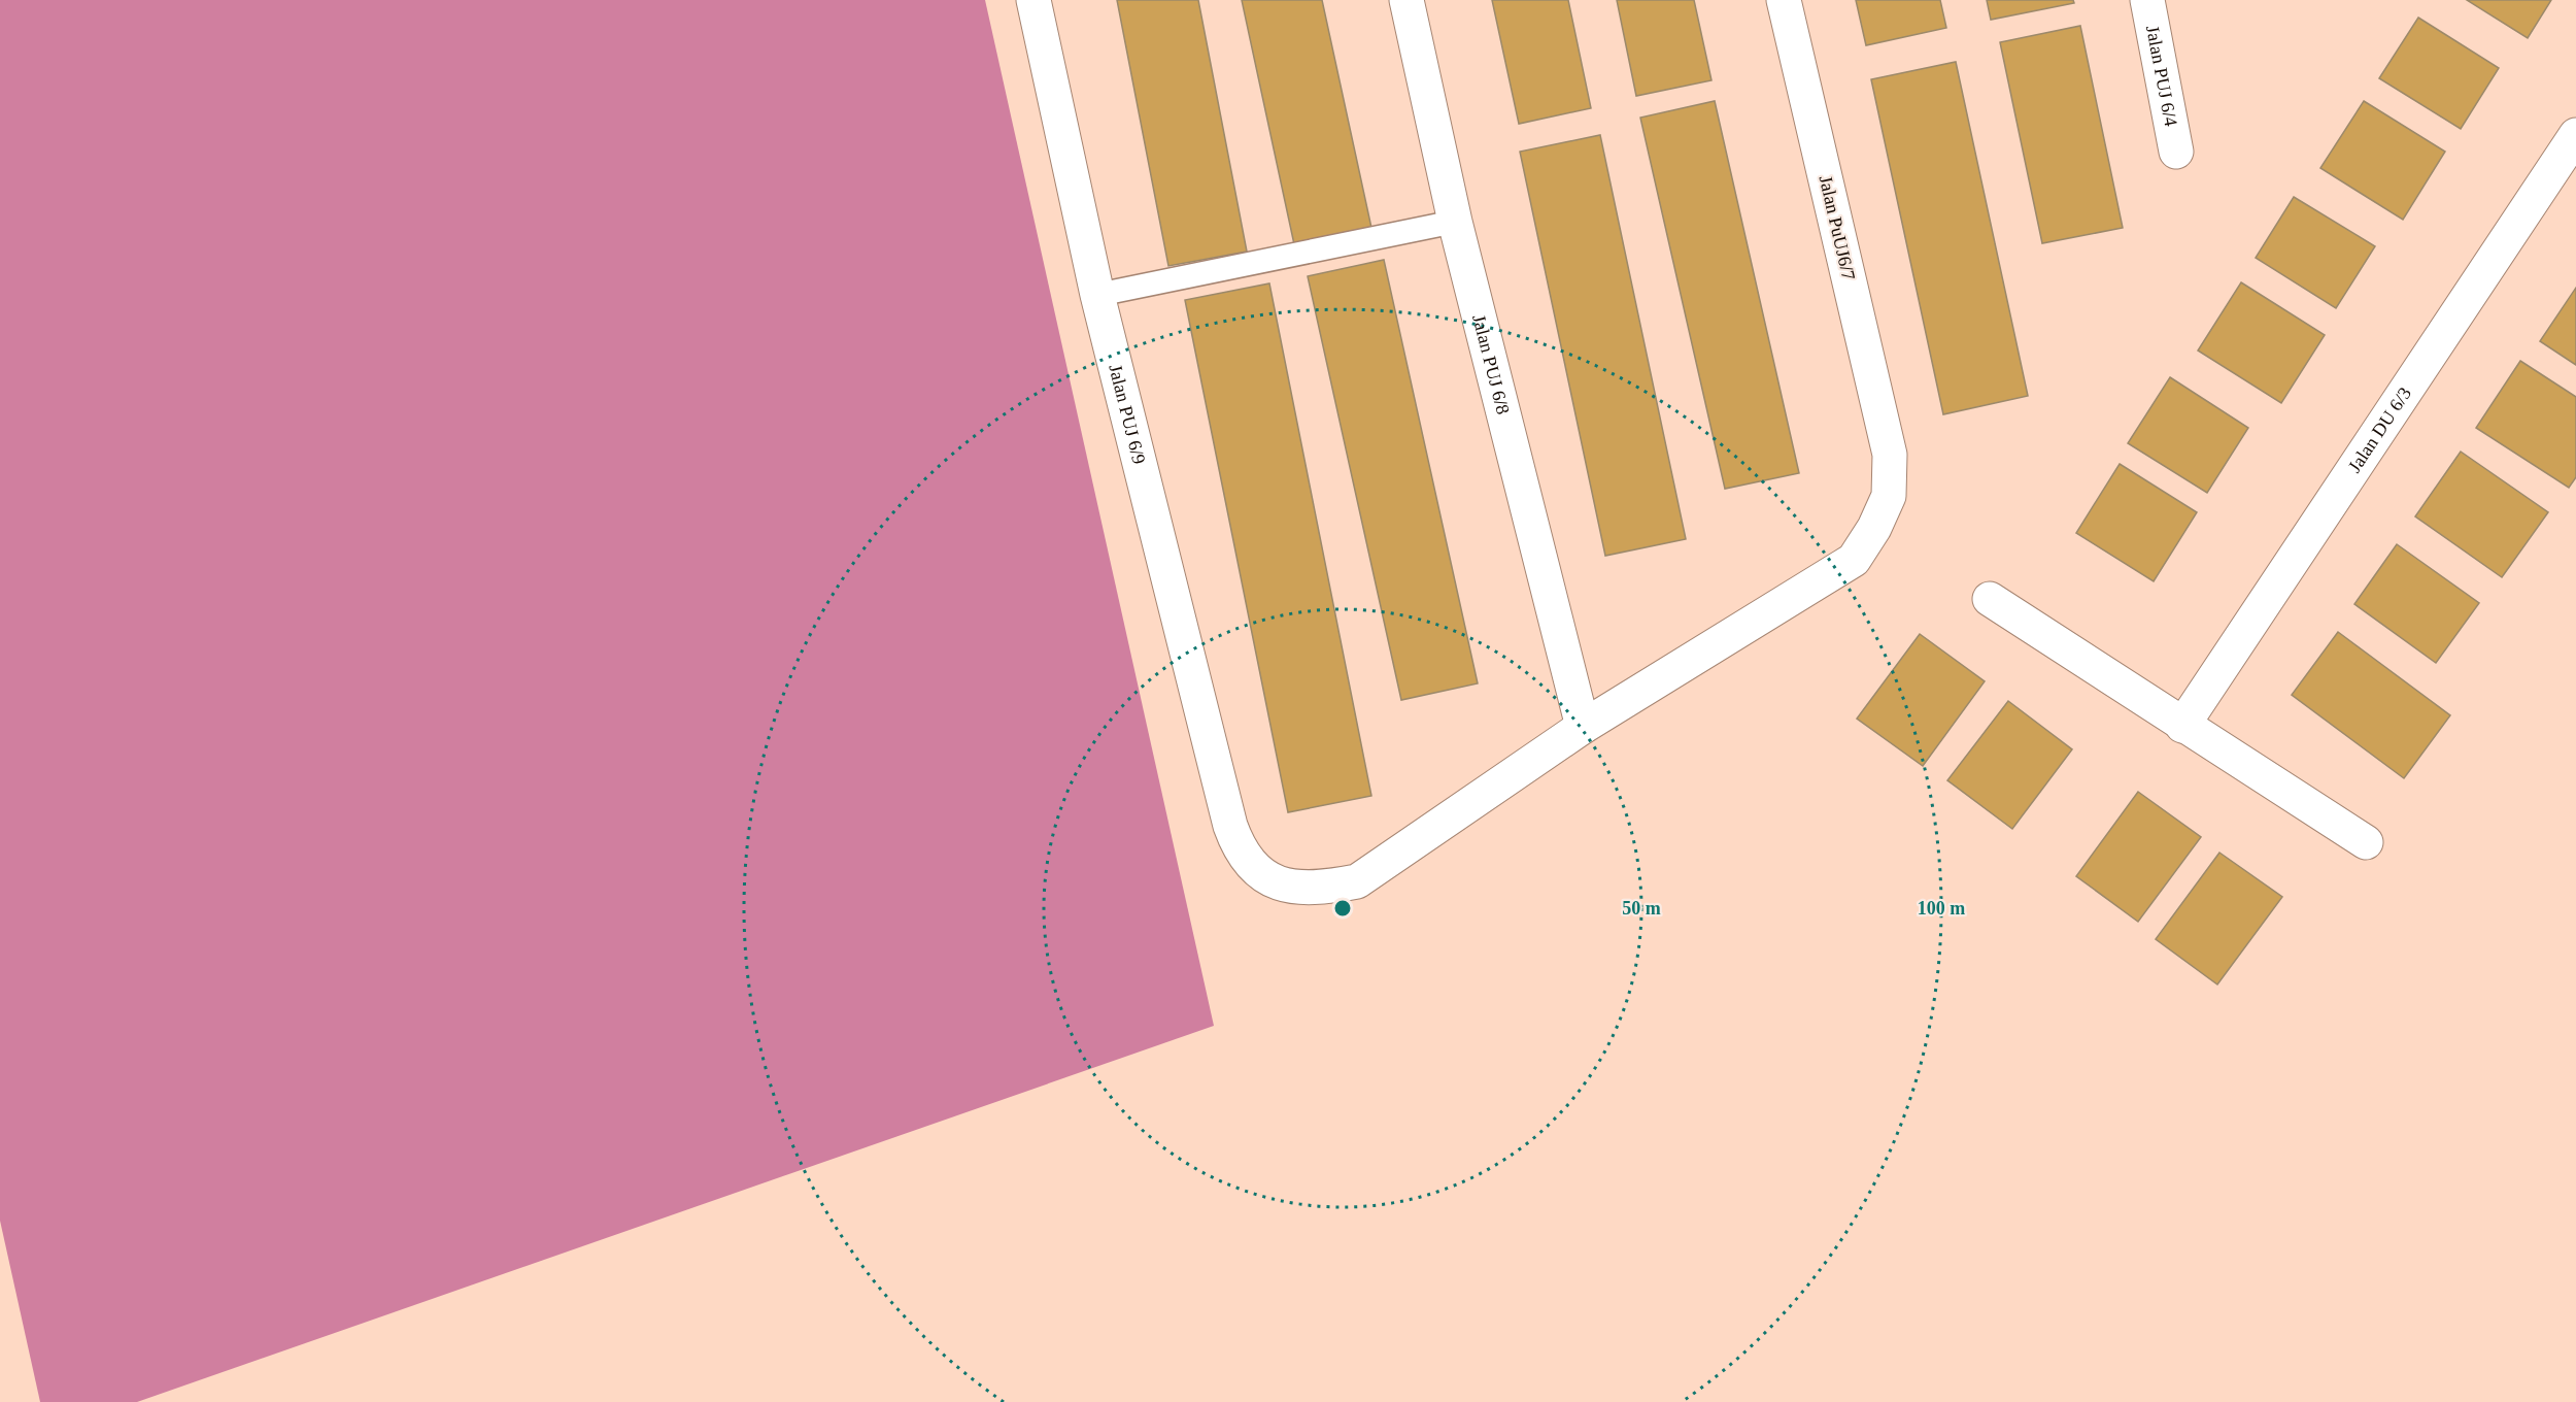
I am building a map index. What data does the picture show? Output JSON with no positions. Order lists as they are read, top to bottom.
{
  "streets": {
    "street": [
      "Jalan PUJ 6/4",
      "Jalan PuUJ6/7",
      "Jalan PUJ 6/8",
      "Jalan PUJ 6/9",
      "Jalan DU 6/3"
    ]
  },
  "crossings": [
    ["Jalan PuUJ6/7", "Jalan PUJ 6/8"],
    ["Jalan PuUJ6/7", "Jalan PUJ 6/9"],
    ["Jalan PUJ 6/8", "Jalan PUJ 6/9"]
  ],
  "rings": ["50 m", "100 m"]
}
